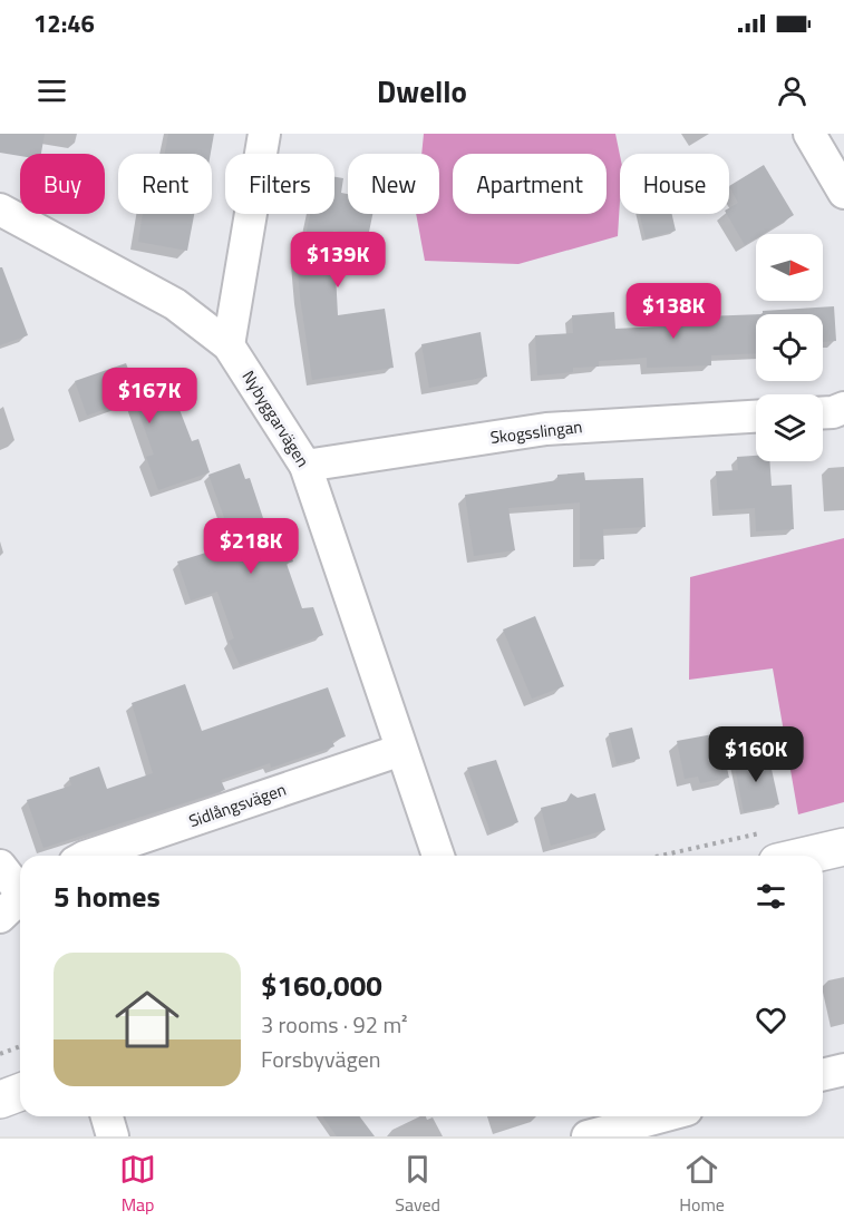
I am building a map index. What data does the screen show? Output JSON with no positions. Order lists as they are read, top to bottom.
{
  "streets": {
    "street": ["Nybyggarvägen", "Skogsslingan", "Sidlångsvägen"]
  },
  "crossings": [
    ["Nybyggarvägen", "Skogsslingan"],
    ["Nybyggarvägen", "Sidlångsvägen"]
  ],
  "north": "right",
  "page": {
    "status": "12:46",
    "header": "Dwello",
    "chip": [
      "Buy",
      "Rent",
      "Filters",
      "New",
      "Apartment",
      "House"
    ],
    "price": [
      "$139K",
      "$138K",
      "$167K",
      "$218K",
      "$160K"
    ],
    "heading": "5 homes",
    "list": [
      {
        "name": "$160,000",
        "note": "3 rooms · 92 m² · Forsbyvägen"
      }
    ],
    "tabs": ["Map", "Saved", "Home"]
  }
}
